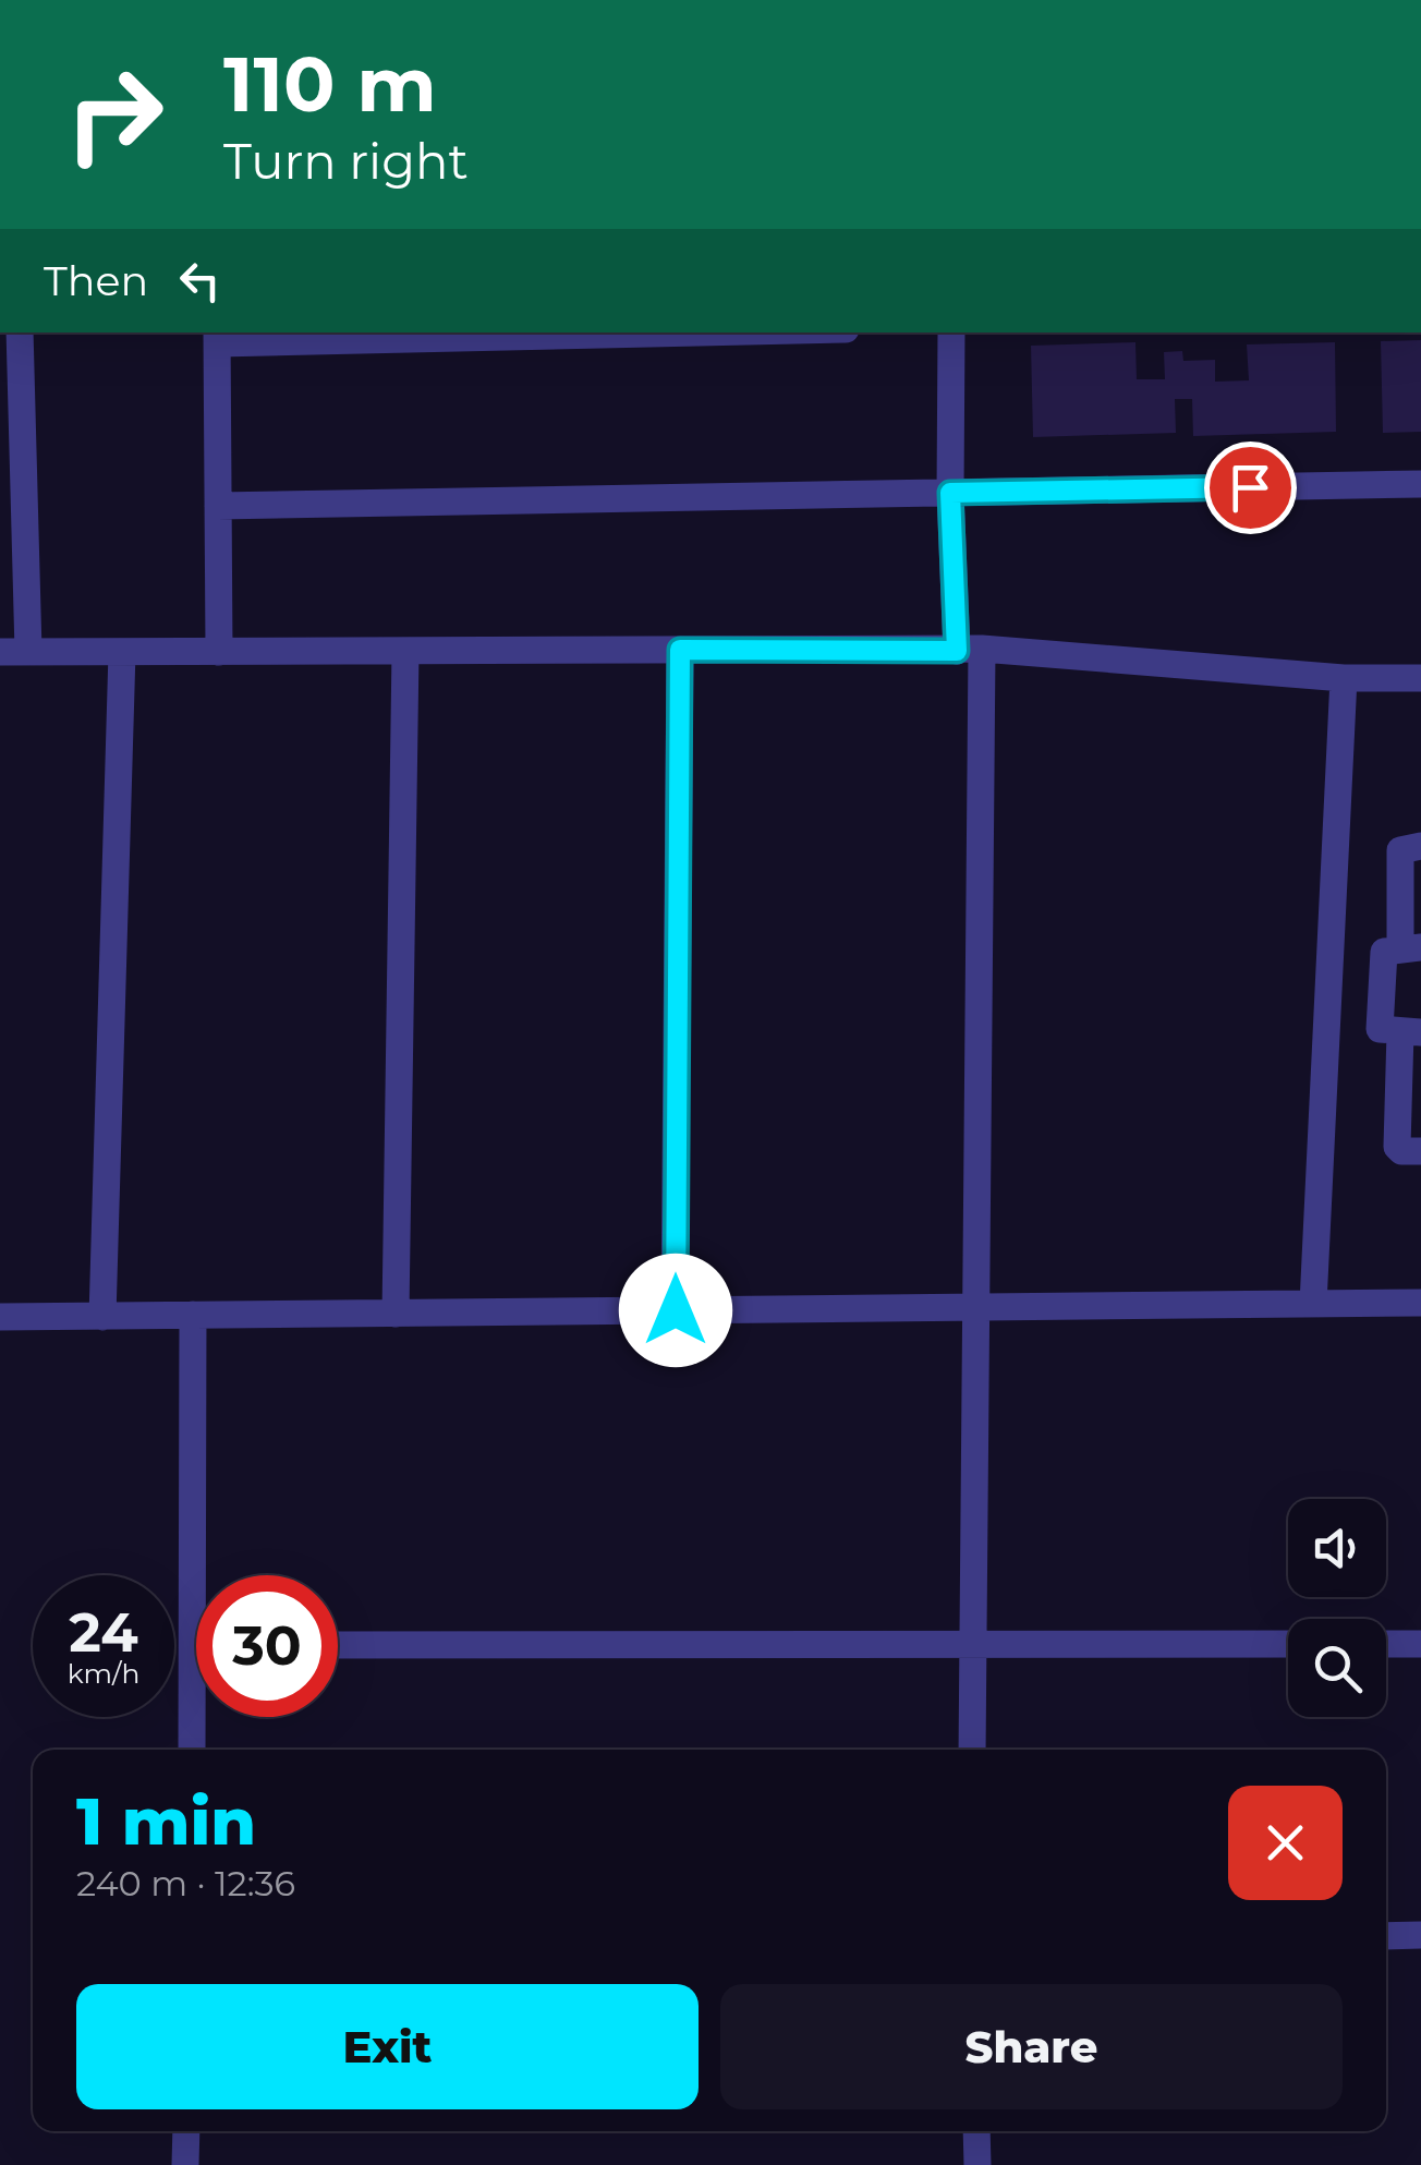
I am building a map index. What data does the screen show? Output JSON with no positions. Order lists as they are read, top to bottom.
{
  "page": {
    "turn": ["110 m", "Turn right"],
    "then": "Then",
    "speed": "24 km/h",
    "limit": "30",
    "heading": ["1 min", "240 m · 12:36"],
    "buttons": ["Exit", "Share"]
  }
}
